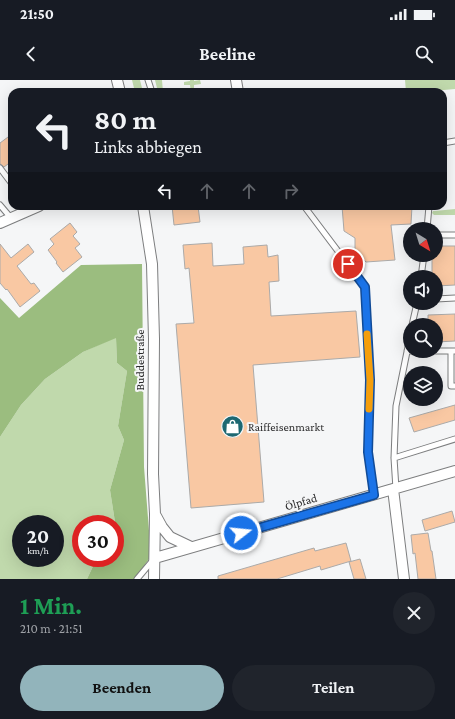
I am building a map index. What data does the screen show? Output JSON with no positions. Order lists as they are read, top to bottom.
{
  "streets": {
    "street": ["Buddestraße", "Ölpfad"]
  },
  "crossings": [
    ["Buddestraße", "Ölpfad"]
  ],
  "places": {
    "shop": ["Raiffeisenmarkt"]
  },
  "north": "bottom right",
  "page": {
    "status": "21:50",
    "header": "Beeline",
    "turn": ["80 m", "Links abbiegen"],
    "speed": "20 km/h",
    "limit": "30",
    "heading": ["1 Min.", "210 m · 21:51"],
    "buttons": ["Beenden", "Teilen"]
  }
}
